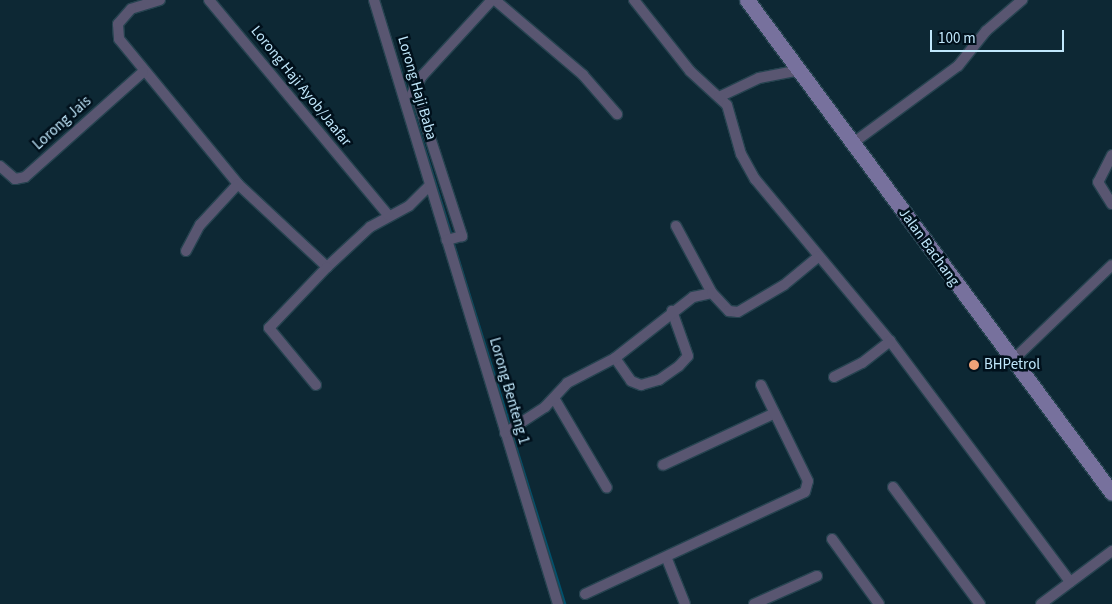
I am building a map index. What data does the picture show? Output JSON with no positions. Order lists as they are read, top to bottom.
{
  "streets": {
    "street": [
      "Lorong Haji Ayob/Jaafar",
      "Lorong Haji Baba",
      "Lorong Jais",
      "Jalan Bachang",
      "Lorong Benteng 1"
    ]
  },
  "crossings": [
    ["Lorong Haji Baba", "Lorong Benteng 1"]
  ],
  "places": ["BHPetrol"],
  "scale_bar": "100 m"
}
